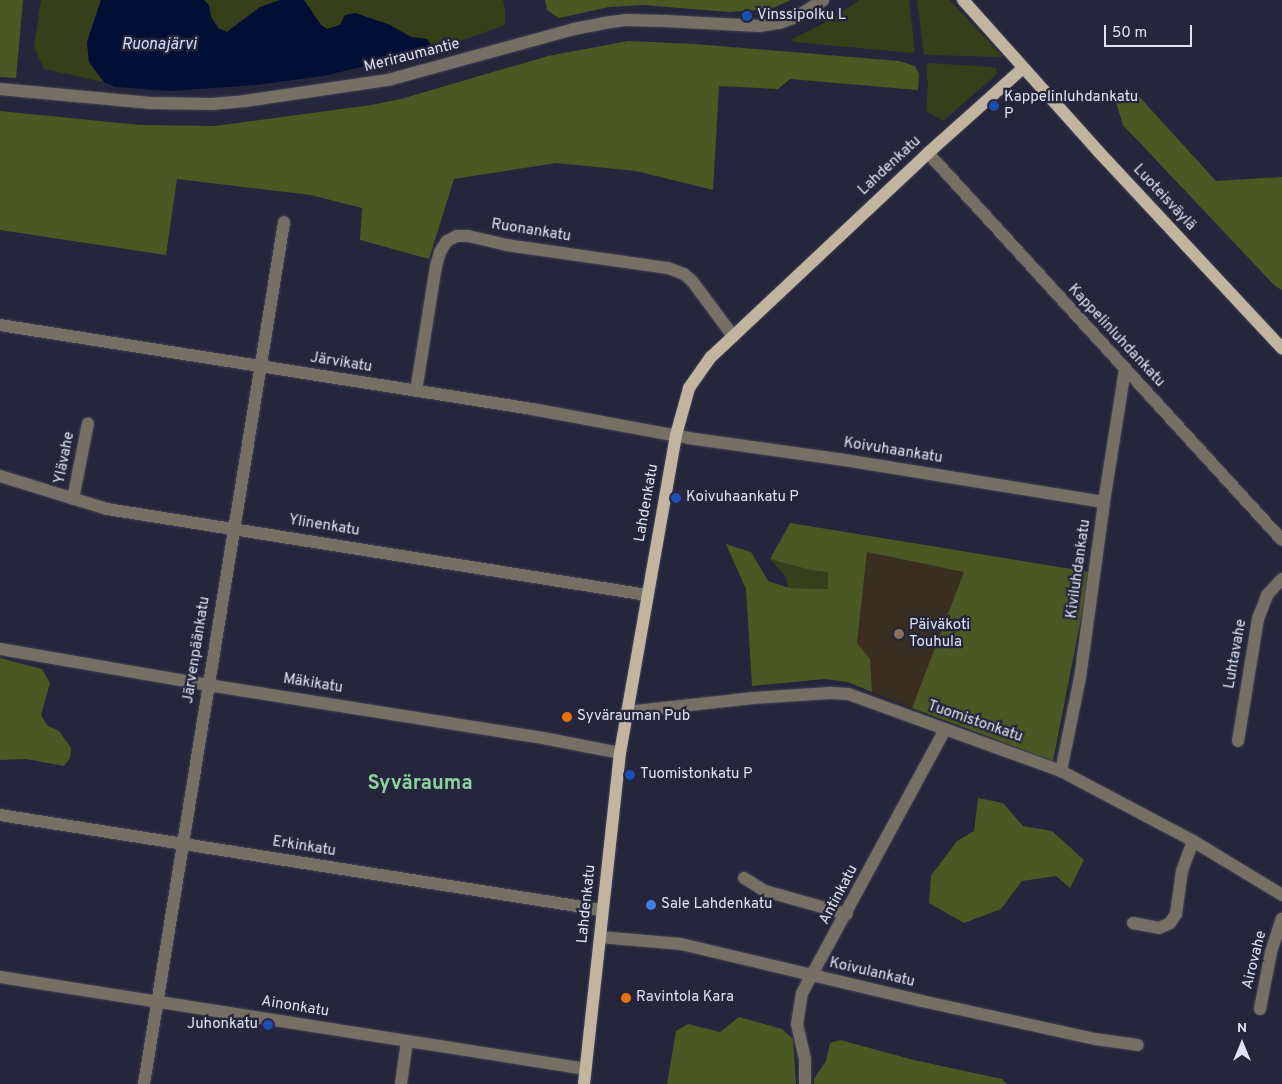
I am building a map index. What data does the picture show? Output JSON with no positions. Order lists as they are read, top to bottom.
{
  "streets": {
    "main road": ["Lahdenkatu", "Luoteisväylä"],
    "street": [
      "Meriraumantie",
      "Ruonankatu",
      "Kappelinluhdankatu",
      "Järvikatu",
      "Koivuhaankatu",
      "Ylävahe",
      "Ylinenkatu",
      "Kiviluhdankatu",
      "Järvenpäänkatu",
      "Luhtavahe",
      "Mäkikatu",
      "Tuomistonkatu",
      "Erkinkatu",
      "Antinkatu",
      "Airovahe",
      "Koivulankatu",
      "Ainonkatu"
    ]
  },
  "crossings": [
    ["Lahdenkatu", "Luoteisväylä"],
    ["Lahdenkatu", "Ruonankatu"],
    ["Lahdenkatu", "Kappelinluhdankatu"],
    ["Lahdenkatu", "Järvikatu"],
    ["Lahdenkatu", "Koivuhaankatu"],
    ["Lahdenkatu", "Ylinenkatu"],
    ["Lahdenkatu", "Mäkikatu"],
    ["Lahdenkatu", "Tuomistonkatu"],
    ["Lahdenkatu", "Erkinkatu"],
    ["Lahdenkatu", "Koivulankatu"],
    ["Lahdenkatu", "Ainonkatu"],
    ["Ruonankatu", "Järvikatu"],
    ["Kappelinluhdankatu", "Kiviluhdankatu"],
    ["Järvikatu", "Koivuhaankatu"],
    ["Järvikatu", "Järvenpäänkatu"],
    ["Koivuhaankatu", "Kiviluhdankatu"],
    ["Ylävahe", "Ylinenkatu"],
    ["Ylinenkatu", "Järvenpäänkatu"],
    ["Kiviluhdankatu", "Tuomistonkatu"],
    ["Järvenpäänkatu", "Mäkikatu"],
    ["Järvenpäänkatu", "Erkinkatu"],
    ["Järvenpäänkatu", "Ainonkatu"],
    ["Tuomistonkatu", "Antinkatu"],
    ["Antinkatu", "Koivulankatu"]
  ],
  "districts": ["Syvärauma"],
  "water": ["Ruonajärvi"],
  "places": [
    "Vinssipolku L",
    "Kappelinluhdankatu P",
    "Koivuhaankatu P",
    "Päiväkoti Touhula",
    "Syvärauman Pub",
    "Tuomistonkatu P",
    "Sale Lahdenkatu",
    "Ravintola Kara",
    "Juhonkatu"
  ],
  "scale_bar": "50 m",
  "north": "top"
}
